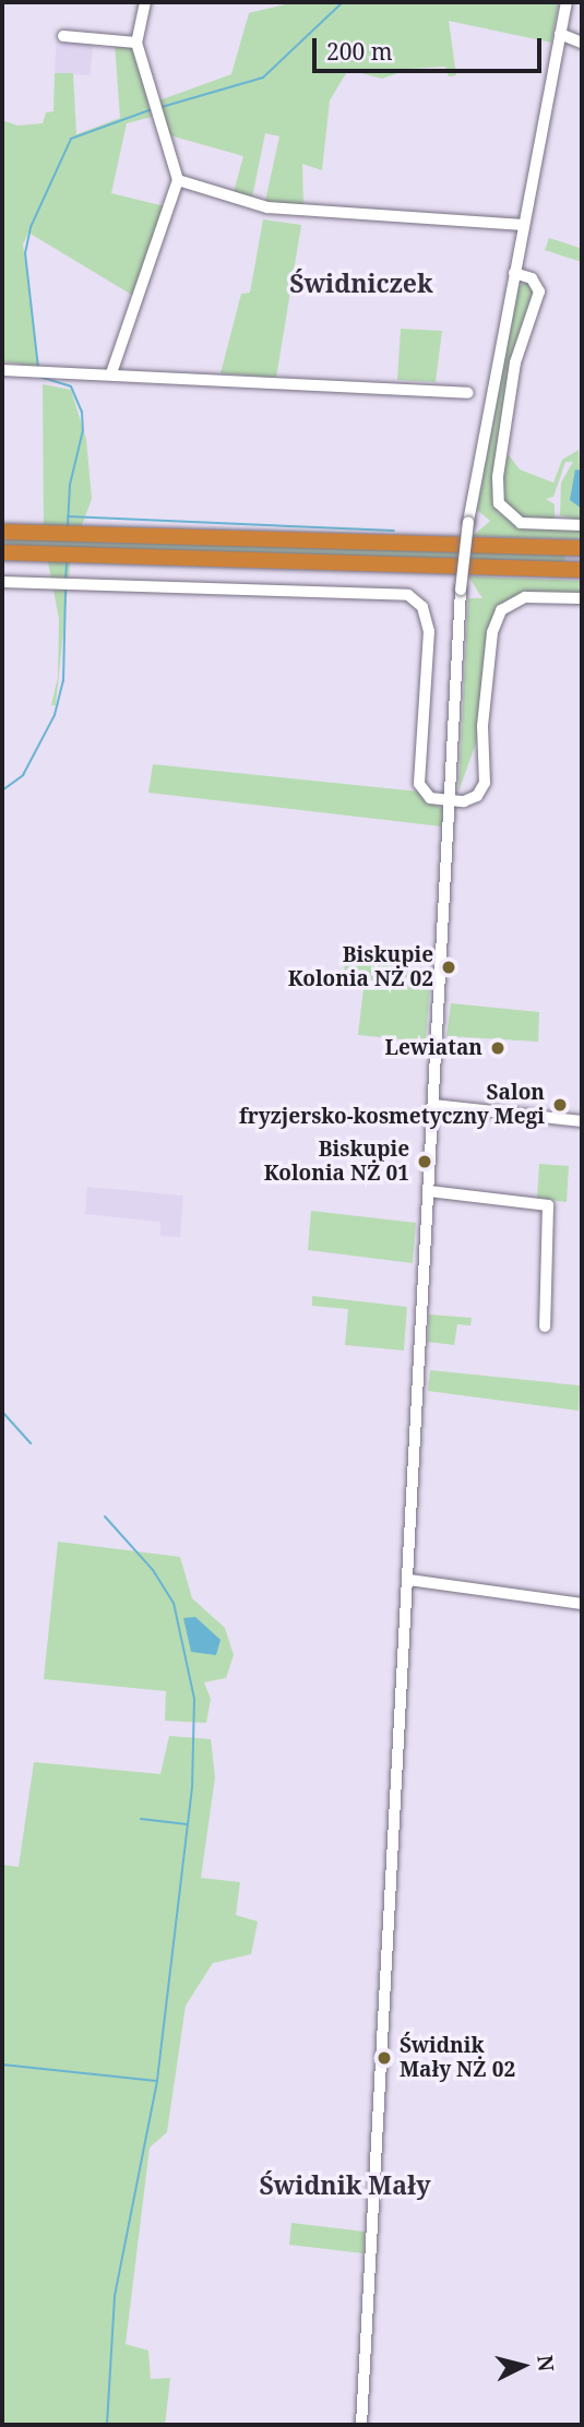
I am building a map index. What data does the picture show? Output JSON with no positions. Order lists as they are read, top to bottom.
{
  "districts": ["Świdniczek", "Świdnik Mały"],
  "places": [
    "Biskupie Kolonia NŻ 02",
    "Lewiatan",
    "Salon fryzjersko-kosmetyczny Megi",
    "Biskupie Kolonia NŻ 01",
    "Świdnik Mały NŻ 02"
  ],
  "scale_bar": "200 m",
  "north": "right"
}
